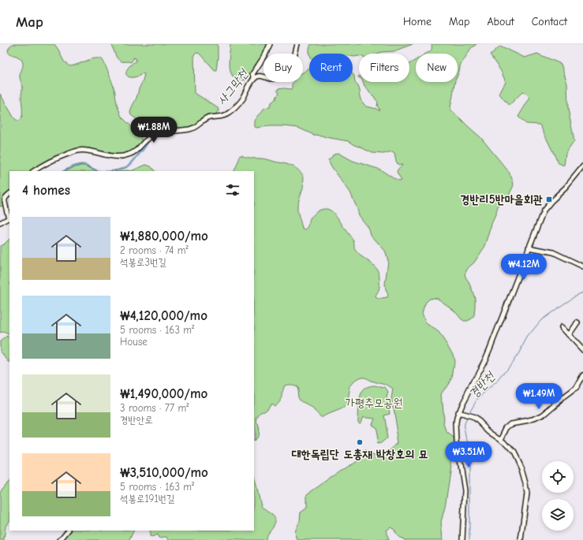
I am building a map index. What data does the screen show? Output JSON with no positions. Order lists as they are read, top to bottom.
{
  "water": ["사그막천", "경반천"],
  "parks": ["가평추모공원"],
  "places": {
    "transit": ["경반리5반마을회관"],
    "other": ["대한독립단 도총재 박창호의 묘"]
  },
  "page": {
    "header": "Map",
    "nav": [
      "Home",
      "Map",
      "About",
      "Contact"
    ],
    "chip": [
      "Buy",
      "Rent",
      "Filters",
      "New"
    ],
    "price": [
      "₩1.88M",
      "₩4.12M",
      "₩1.49M",
      "₩3.51M"
    ],
    "heading": "4 homes",
    "list": [
      {
        "name": "₩1,880,000/mo",
        "note": "2 rooms · 74 m² · 석봉로3번길"
      },
      {
        "name": "₩4,120,000/mo",
        "note": "5 rooms · 163 m² · House"
      },
      {
        "name": "₩1,490,000/mo",
        "note": "3 rooms · 77 m² · 경반안로"
      },
      {
        "name": "₩3,510,000/mo",
        "note": "5 rooms · 163 m² · 석봉로191번길"
      }
    ]
  }
}
